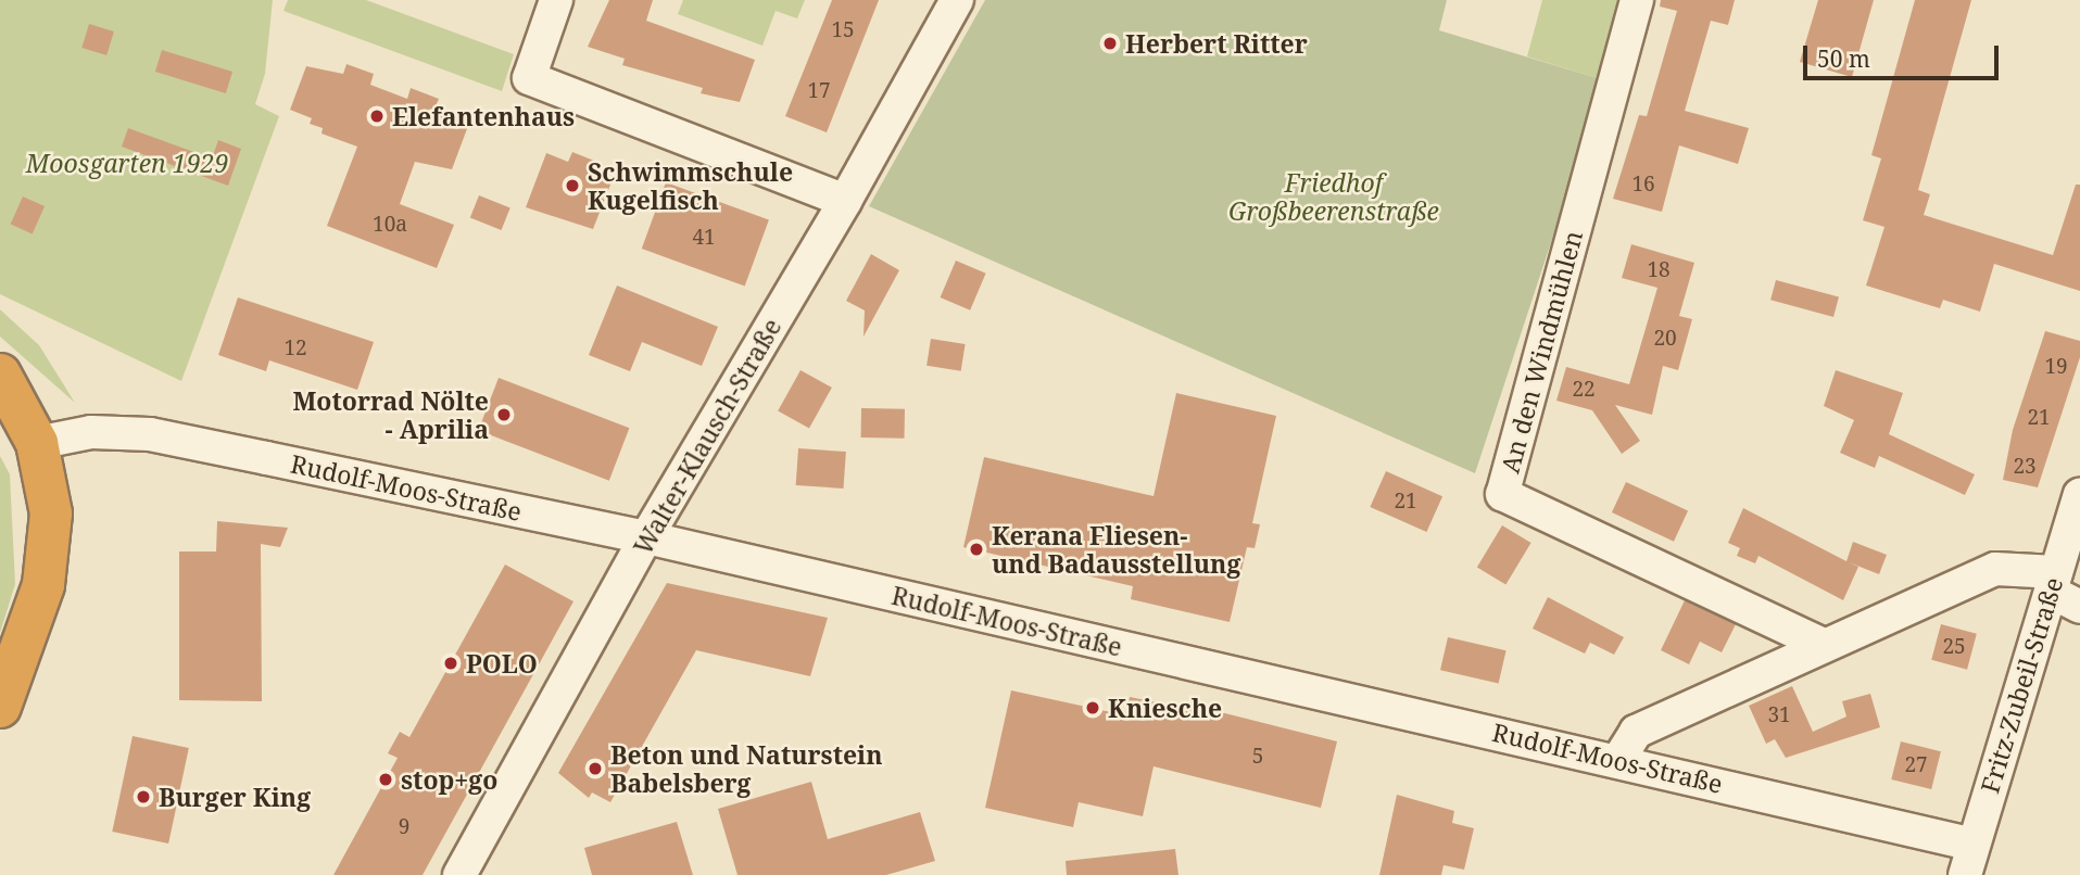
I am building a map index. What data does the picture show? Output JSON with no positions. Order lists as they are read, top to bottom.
{
  "streets": {
    "street": [
      "An den Windmühlen",
      "Walter-Klausch-Straße",
      "Rudolf-Moos-Straße",
      "Fritz-Zubeil-Straße"
    ]
  },
  "crossings": [
    ["Walter-Klausch-Straße", "Rudolf-Moos-Straße"],
    ["Rudolf-Moos-Straße", "Fritz-Zubeil-Straße"]
  ],
  "parks": ["Moosgarten 1929", "Friedhof Großbeerenstraße"],
  "places": [
    "Herbert Ritter",
    "Elefantenhaus",
    "Schwimmschule Kugelfisch",
    "Motorrad Nölte - Aprilia",
    "Kerana Fliesen- und Badausstellung",
    "POLO",
    "Kniesche",
    "Beton und Naturstein Babelsberg",
    "stop+go",
    "Burger King"
  ],
  "house_numbers": [
    "15",
    "17",
    "16",
    "10a",
    "41",
    "18",
    "20",
    "12",
    "19",
    "22",
    "21",
    "23",
    "21",
    "25",
    "31",
    "5",
    "27",
    "9"
  ],
  "scale_bar": "50 m"
}
